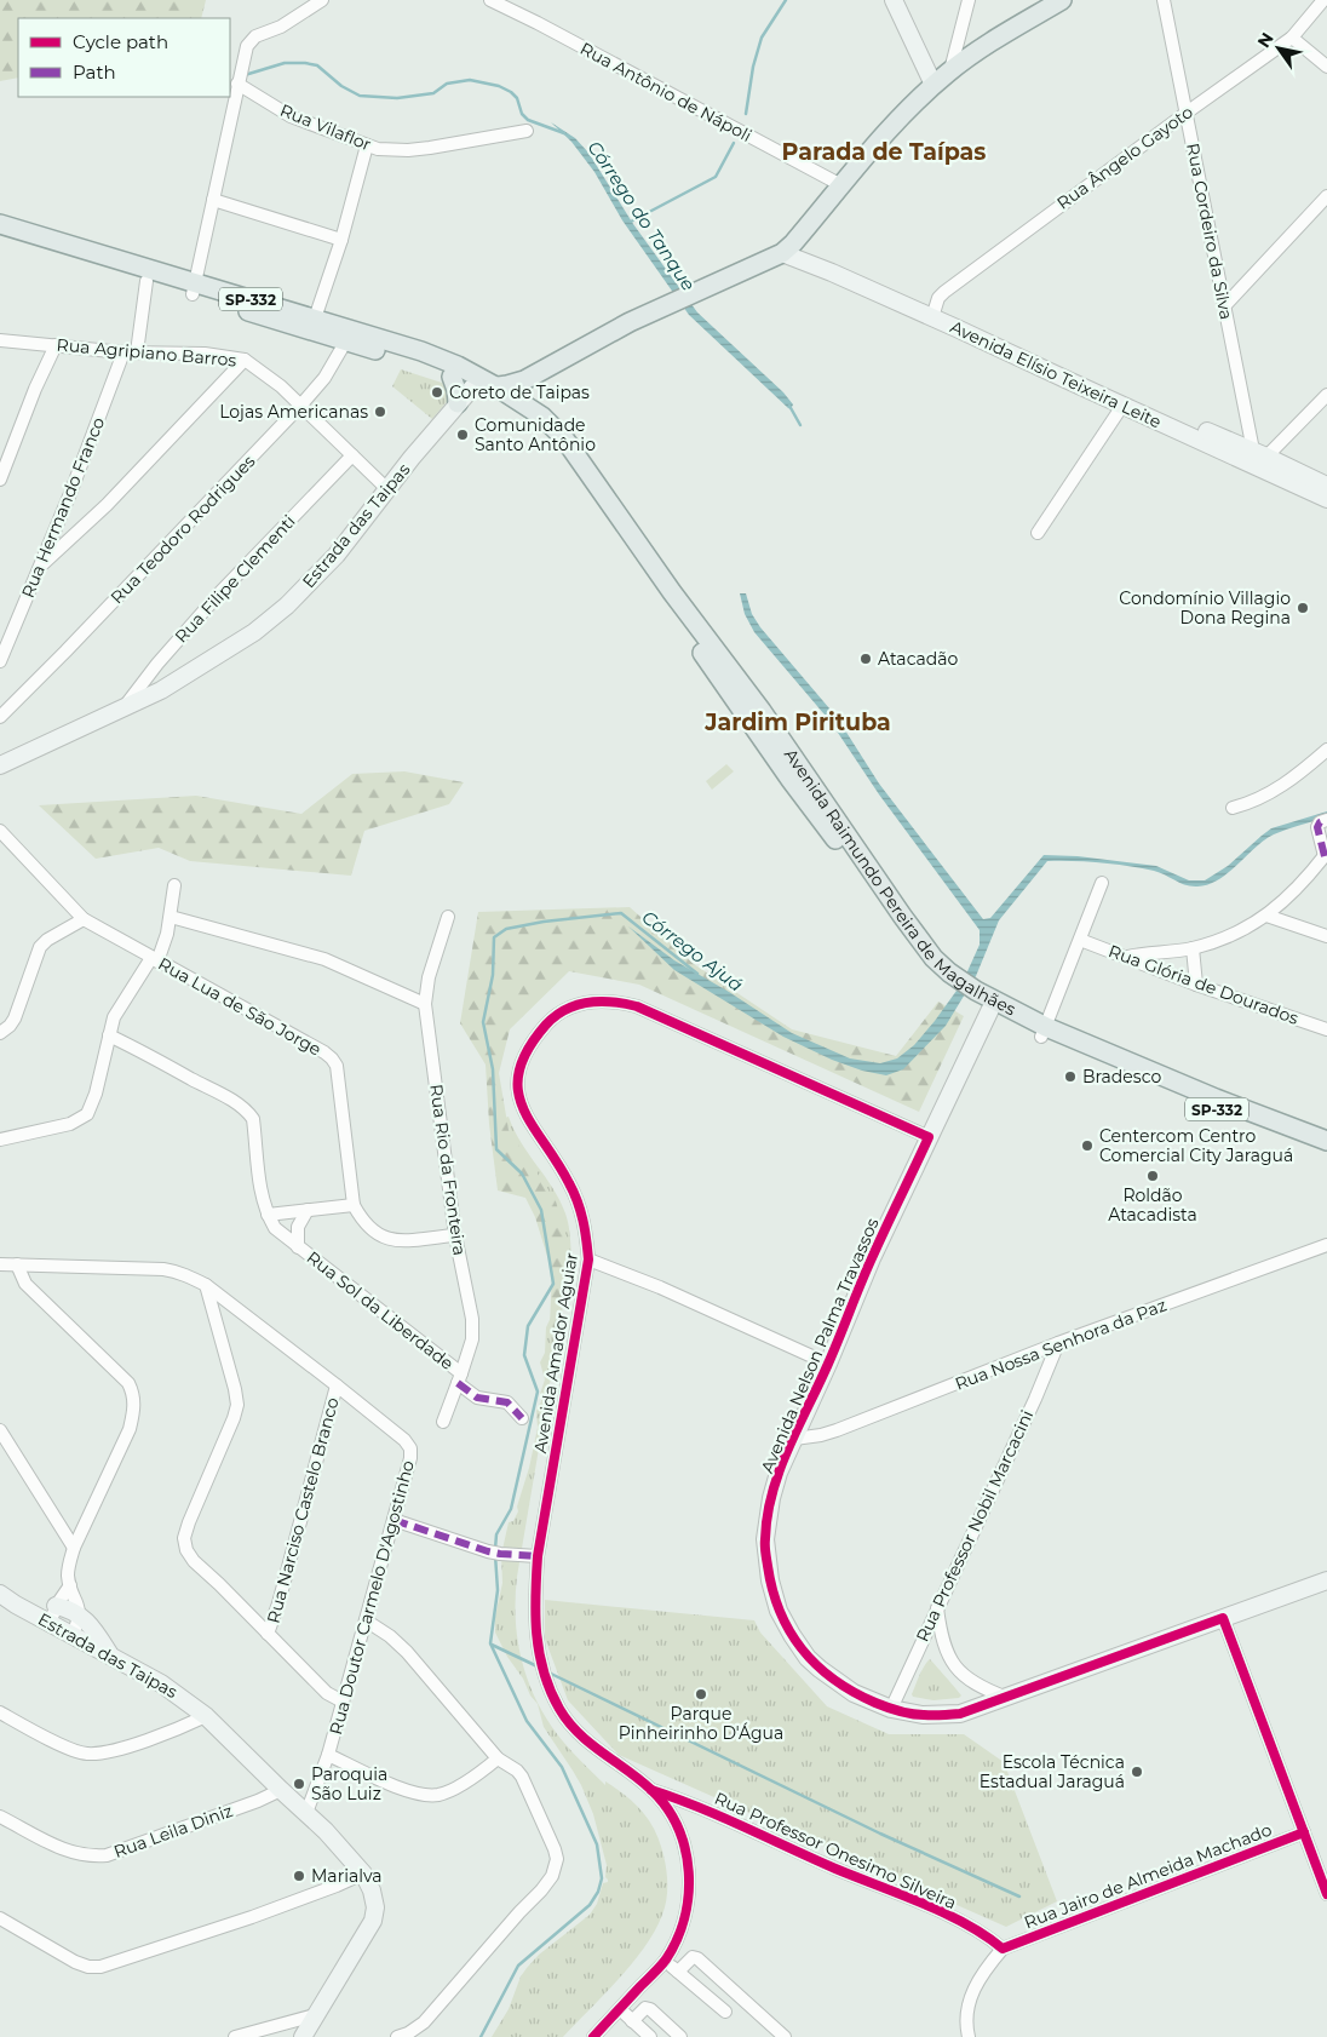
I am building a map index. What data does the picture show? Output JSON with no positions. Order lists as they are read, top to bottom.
{
  "streets": {
    "main road": [
      "SP-332",
      "Avenida Elísio Teixeira Leite",
      "Estrada das Taipas",
      "Avenida Raimundo Pereira de Magalhães",
      "Avenida Nelson Palma Travassos"
    ],
    "street": [
      "Rua Antônio de Nápoli",
      "Rua Vilaflor",
      "Rua Ângelo Gayoto",
      "Rua Cordeiro da Silva",
      "Rua Agripiano Barros",
      "Rua Hermando Franco",
      "Rua Teodoro Rodrigues",
      "Rua Filipe Clementi",
      "Rua Glória de Dourados",
      "Rua Lua de São Jorge",
      "Rua Rio da Fronteira",
      "Rua Sol da Liberdade",
      "Rua Nossa Senhora da Paz",
      "Avenida Amador Aguiar",
      "Rua Narciso Castelo Branco",
      "Rua Professor Nobil Marcacini",
      "Rua Doutor Carmelo D'Agostinho",
      "Rua Leila Diniz",
      "Rua Professor Onesimo Silveira",
      "Rua Jairo de Almeida Machado"
    ]
  },
  "crossings": [
    ["Rua Ângelo Gayoto", "Rua Cordeiro da Silva"],
    ["Rua Ângelo Gayoto", "Avenida Elísio Teixeira Leite"],
    ["Rua Cordeiro da Silva", "Avenida Elísio Teixeira Leite"],
    ["Rua Agripiano Barros", "Rua Hermando Franco"],
    ["Rua Agripiano Barros", "Estrada das Taipas"],
    ["Rua Agripiano Barros", "Rua Teodoro Rodrigues"],
    ["Rua Agripiano Barros", "Rua Filipe Clementi"],
    ["Rua Hermando Franco", "Avenida Raimundo Pereira de Magalhães"],
    ["Estrada das Taipas", "Rua Filipe Clementi"],
    ["Estrada das Taipas", "Avenida Raimundo Pereira de Magalhães"],
    ["Estrada das Taipas", "Rua Doutor Carmelo D'Agostinho"],
    ["Estrada das Taipas", "Rua Leila Diniz"],
    ["Rua Teodoro Rodrigues", "Avenida Raimundo Pereira de Magalhães"],
    ["Avenida Raimundo Pereira de Magalhães", "Avenida Nelson Palma Travassos"],
    ["Rua Rio da Fronteira", "Rua Sol da Liberdade"],
    ["Rua Nossa Senhora da Paz", "Avenida Nelson Palma Travassos"],
    ["Rua Nossa Senhora da Paz", "Rua Professor Nobil Marcacini"],
    ["Avenida Nelson Palma Travassos", "Avenida Amador Aguiar"],
    ["Avenida Nelson Palma Travassos", "Rua Professor Nobil Marcacini"],
    ["Avenida Amador Aguiar", "Rua Professor Onesimo Silveira"],
    ["Rua Narciso Castelo Branco", "Rua Doutor Carmelo D'Agostinho"],
    ["Rua Professor Onesimo Silveira", "Rua Jairo de Almeida Machado"]
  ],
  "districts": ["Parada de Taípas", "Jardim Pirituba"],
  "water": ["Córrego do Tanque", "Córrego Ajuá"],
  "places": [
    "Coreto de Taipas",
    "Lojas Americanas",
    "Comunidade Santo Antônio",
    "Condomínio Villagio Dona Regina",
    "Atacadão",
    "Bradesco",
    "Centercom Centro Comercial City Jaraguá",
    "Roldão Atacadista",
    "Parque Pinheirinho D'Água",
    "Escola Técnica Estadual Jaraguá",
    "Paroquia São Luiz",
    "Marialva"
  ],
  "legend": ["Cycle path", "Path"],
  "north": "top left"
}
